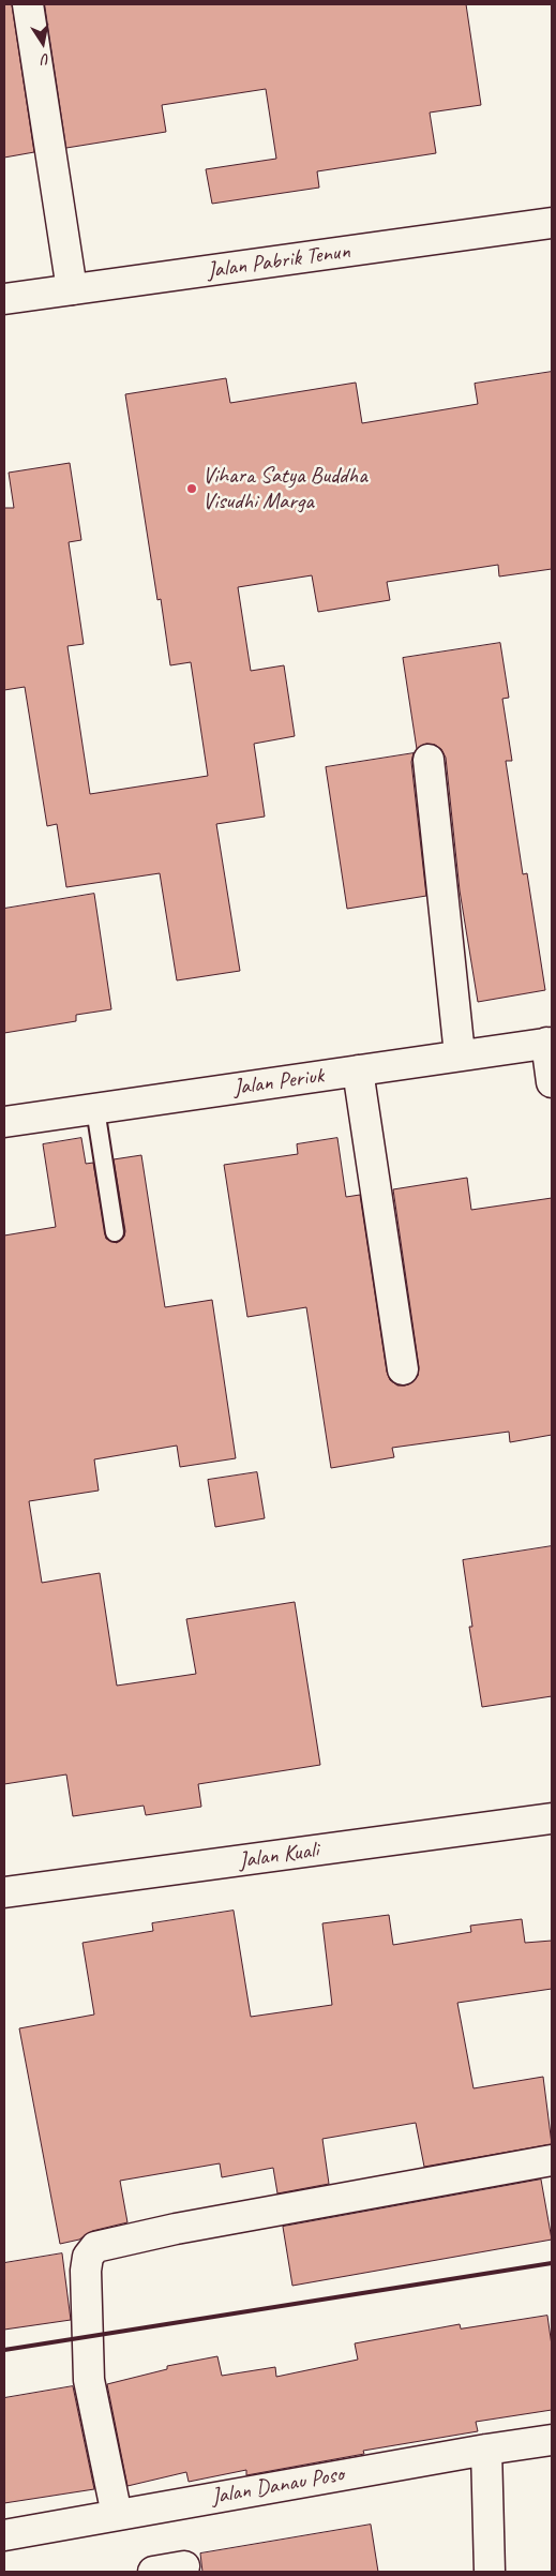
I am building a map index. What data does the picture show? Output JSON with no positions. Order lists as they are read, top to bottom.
{
  "streets": {
    "street": [
      "Jalan Pabrik Tenun",
      "Jalan Periuk",
      "Jalan Kuali",
      "Jalan Danau Poso"
    ]
  },
  "places": ["Vihara Satya Buddha Visudhi Marga"],
  "north": "bottom"
}
